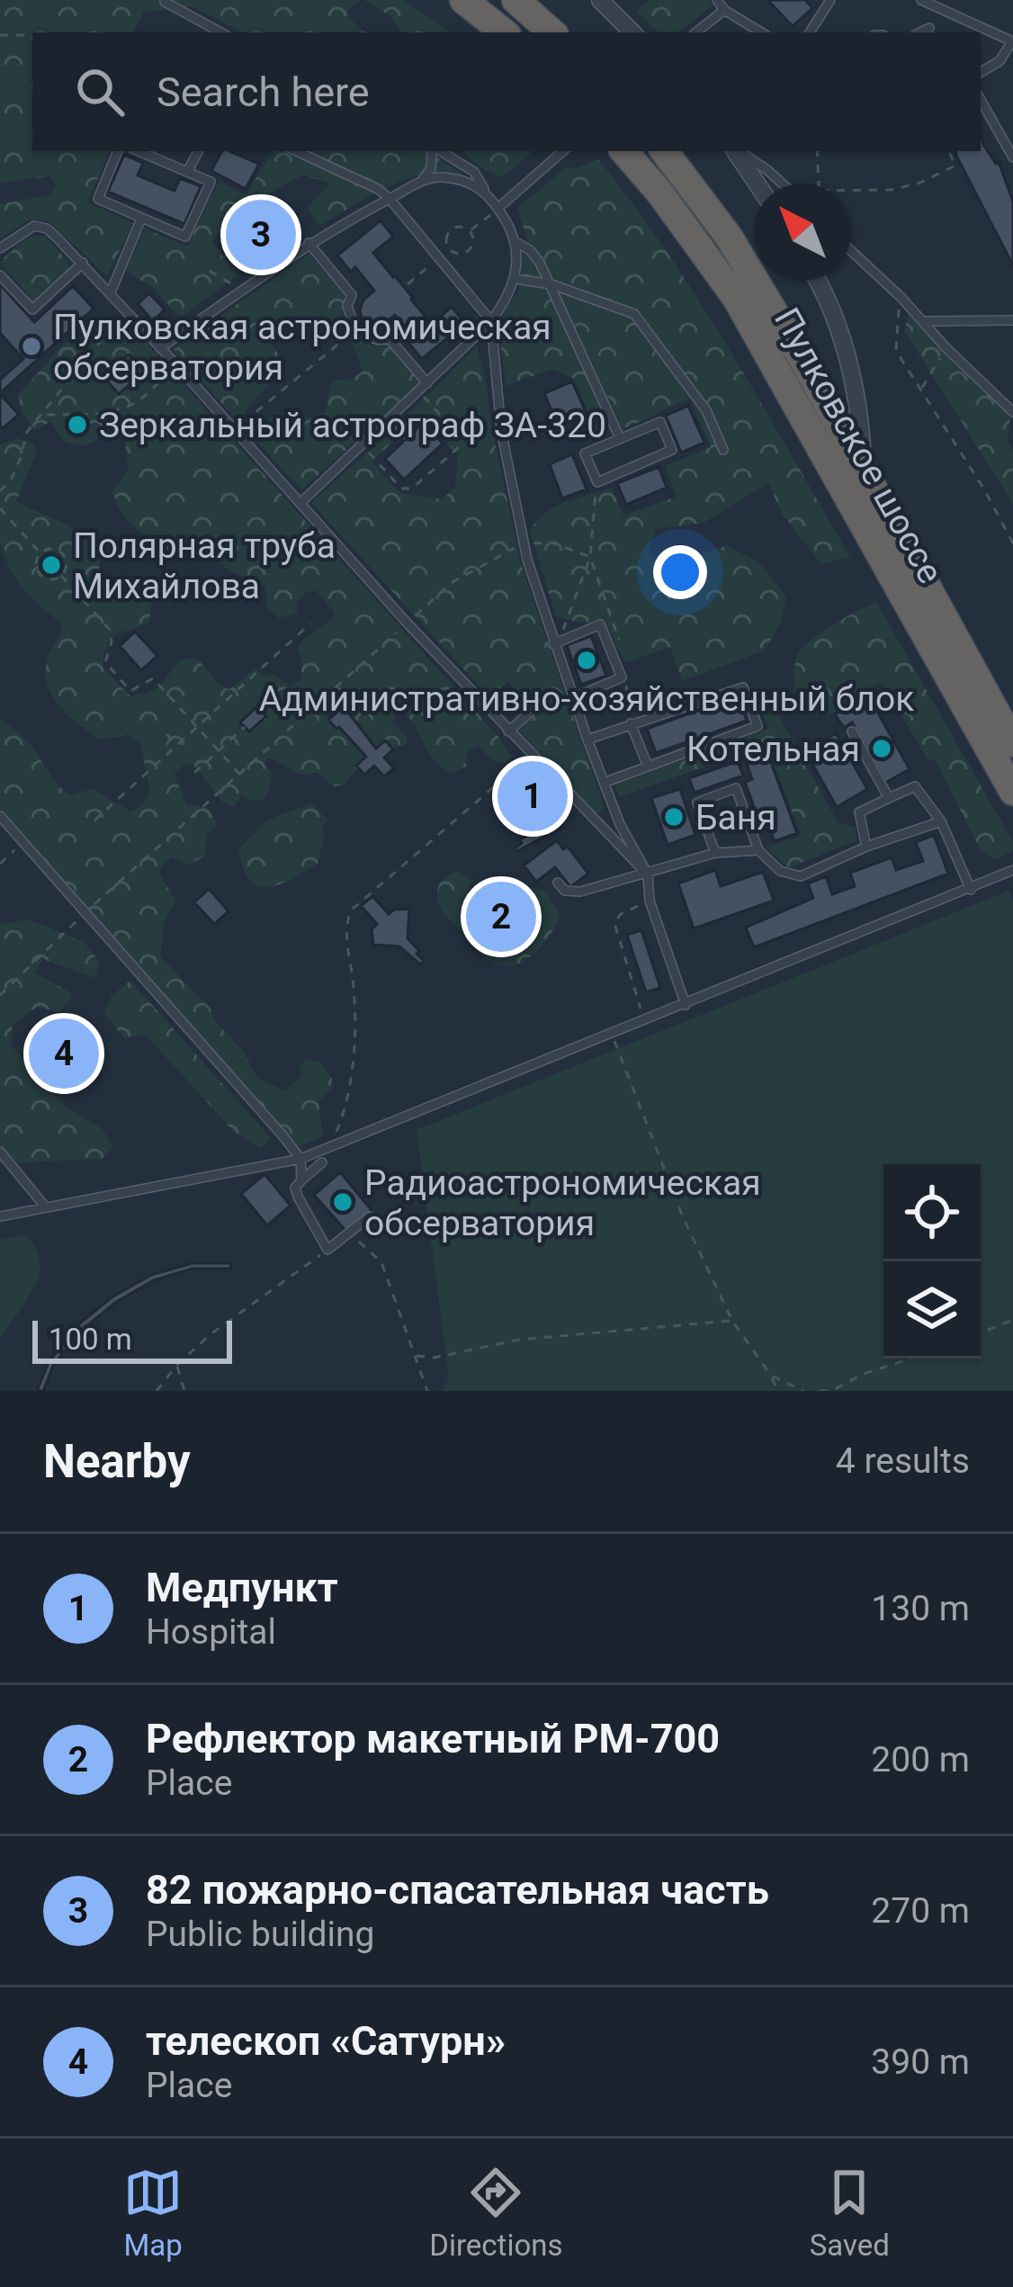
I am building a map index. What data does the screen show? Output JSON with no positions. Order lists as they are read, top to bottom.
{
  "streets": {
    "highway": ["Пулковское шоссе"]
  },
  "places": [
    "Пулковская астрономическая обсерватория",
    "Зеркальный астрограф ЗА-320",
    "Полярная труба Михайлова",
    "Административно-хозяйственный блок",
    "Котельная",
    "Баня",
    "Радиоастрономическая обсерватория"
  ],
  "scale_bar": "100 m",
  "north": "top left",
  "page": {
    "search": "Search here",
    "pins": [
      "3",
      "1",
      "2",
      "4"
    ],
    "scale": "100 m",
    "heading": ["Nearby", "4 results"],
    "list": [
      {
        "mark": "1",
        "name": "Медпункт",
        "note": "Hospital",
        "value": "130 m"
      },
      {
        "mark": "2",
        "name": "Рефлектор макетный РМ-700",
        "note": "Place",
        "value": "200 m"
      },
      {
        "mark": "3",
        "name": "82 пожарно-спасательная часть",
        "note": "Public building",
        "value": "270 m"
      },
      {
        "mark": "4",
        "name": "телескоп «Сатурн»",
        "note": "Place",
        "value": "390 m"
      }
    ],
    "nav": ["Map", "Directions", "Saved"]
  }
}
